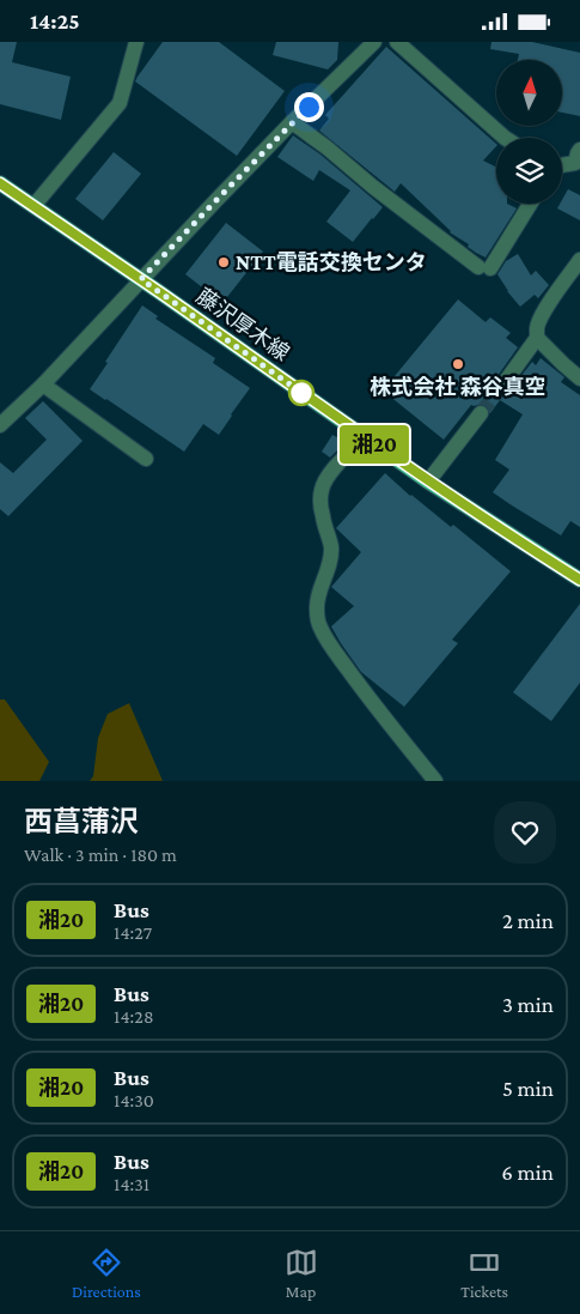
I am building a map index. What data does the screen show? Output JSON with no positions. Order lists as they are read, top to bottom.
{
  "streets": {
    "main road": ["藤沢厚木線"]
  },
  "places": ["NTT電話交換センタ", "株式会社 森谷真空"],
  "lines": ["bus line 湘20"],
  "north": "top",
  "page": {
    "status": "14:25",
    "on_map": "湘20",
    "heading": ["西菖蒲沢", "Walk · 3 min · 180 m"],
    "list": [
      {
        "mark": "湘20",
        "name": "Bus",
        "note": "14:27",
        "value": "2 min"
      },
      {
        "mark": "湘20",
        "name": "Bus",
        "note": "14:28",
        "value": "3 min"
      },
      {
        "mark": "湘20",
        "name": "Bus",
        "note": "14:30",
        "value": "5 min"
      },
      {
        "mark": "湘20",
        "name": "Bus",
        "note": "14:31",
        "value": "6 min"
      }
    ],
    "tabs": ["Directions", "Map", "Tickets"]
  }
}
